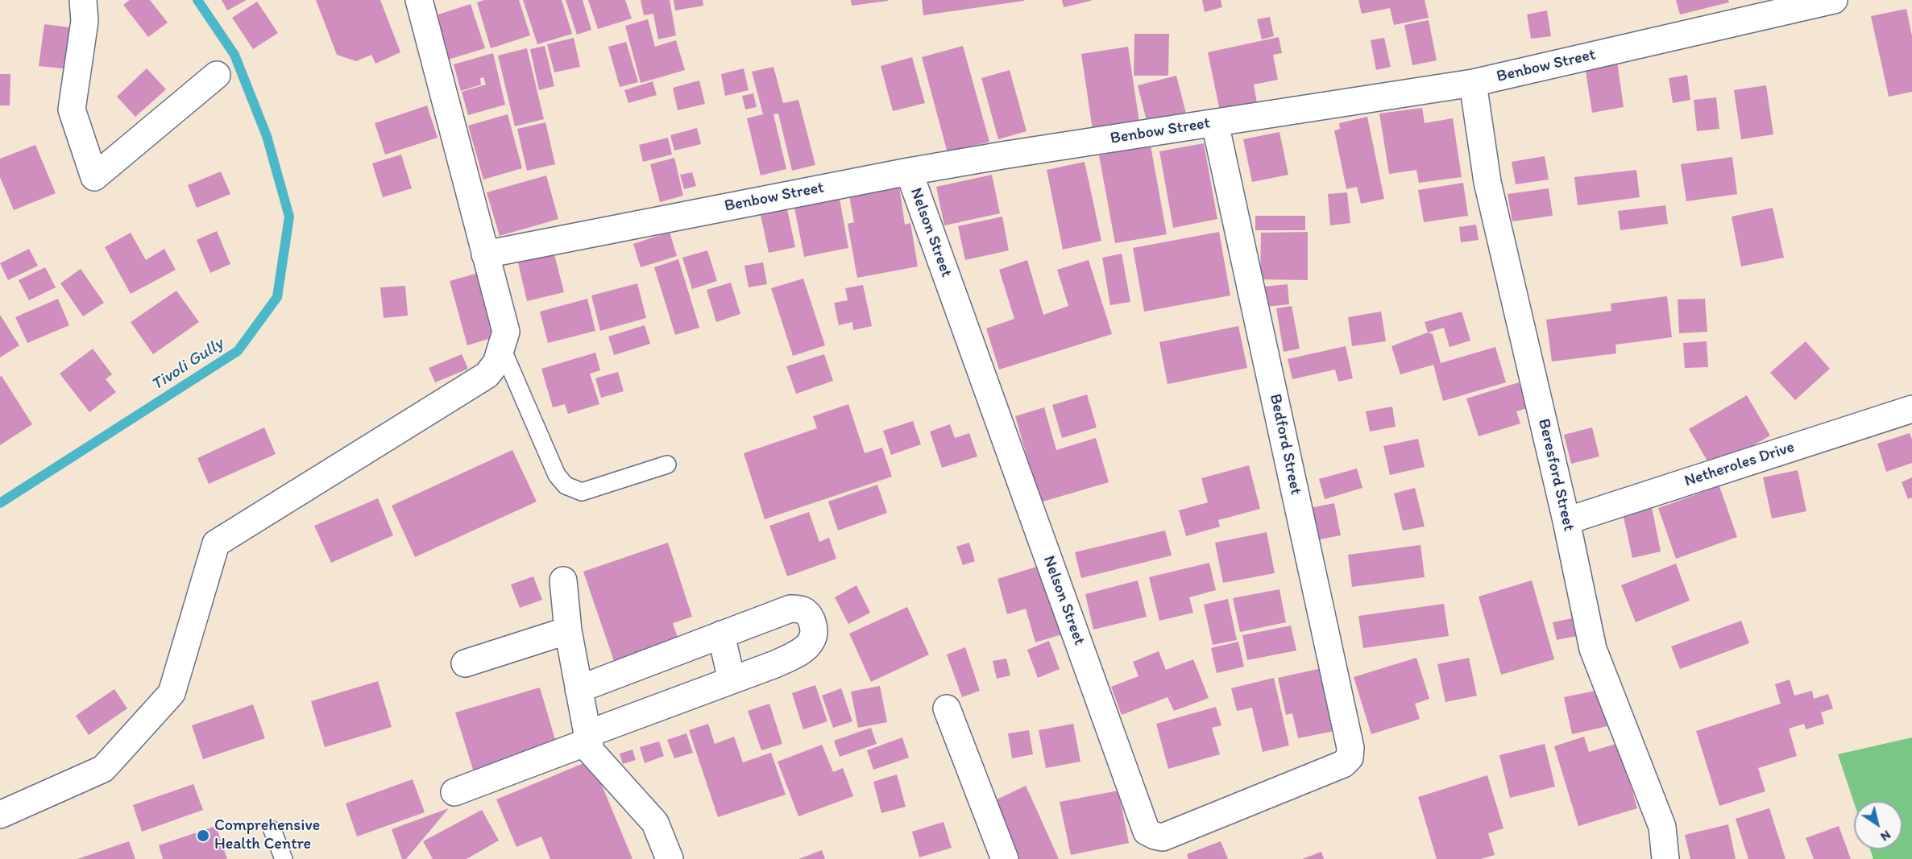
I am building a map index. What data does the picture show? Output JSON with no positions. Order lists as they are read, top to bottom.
{
  "streets": {
    "street": [
      "Benbow Street",
      "Nelson Street",
      "Bedford Street",
      "Netheroles Drive",
      "Beresford Street"
    ]
  },
  "crossings": [
    ["Benbow Street", "Nelson Street"],
    ["Benbow Street", "Bedford Street"],
    ["Benbow Street", "Beresford Street"],
    ["Nelson Street", "Bedford Street"],
    ["Netheroles Drive", "Beresford Street"]
  ],
  "water": ["Tivoli Gully"],
  "places": ["Comprehensive Health Centre"],
  "north": "bottom right"
}
